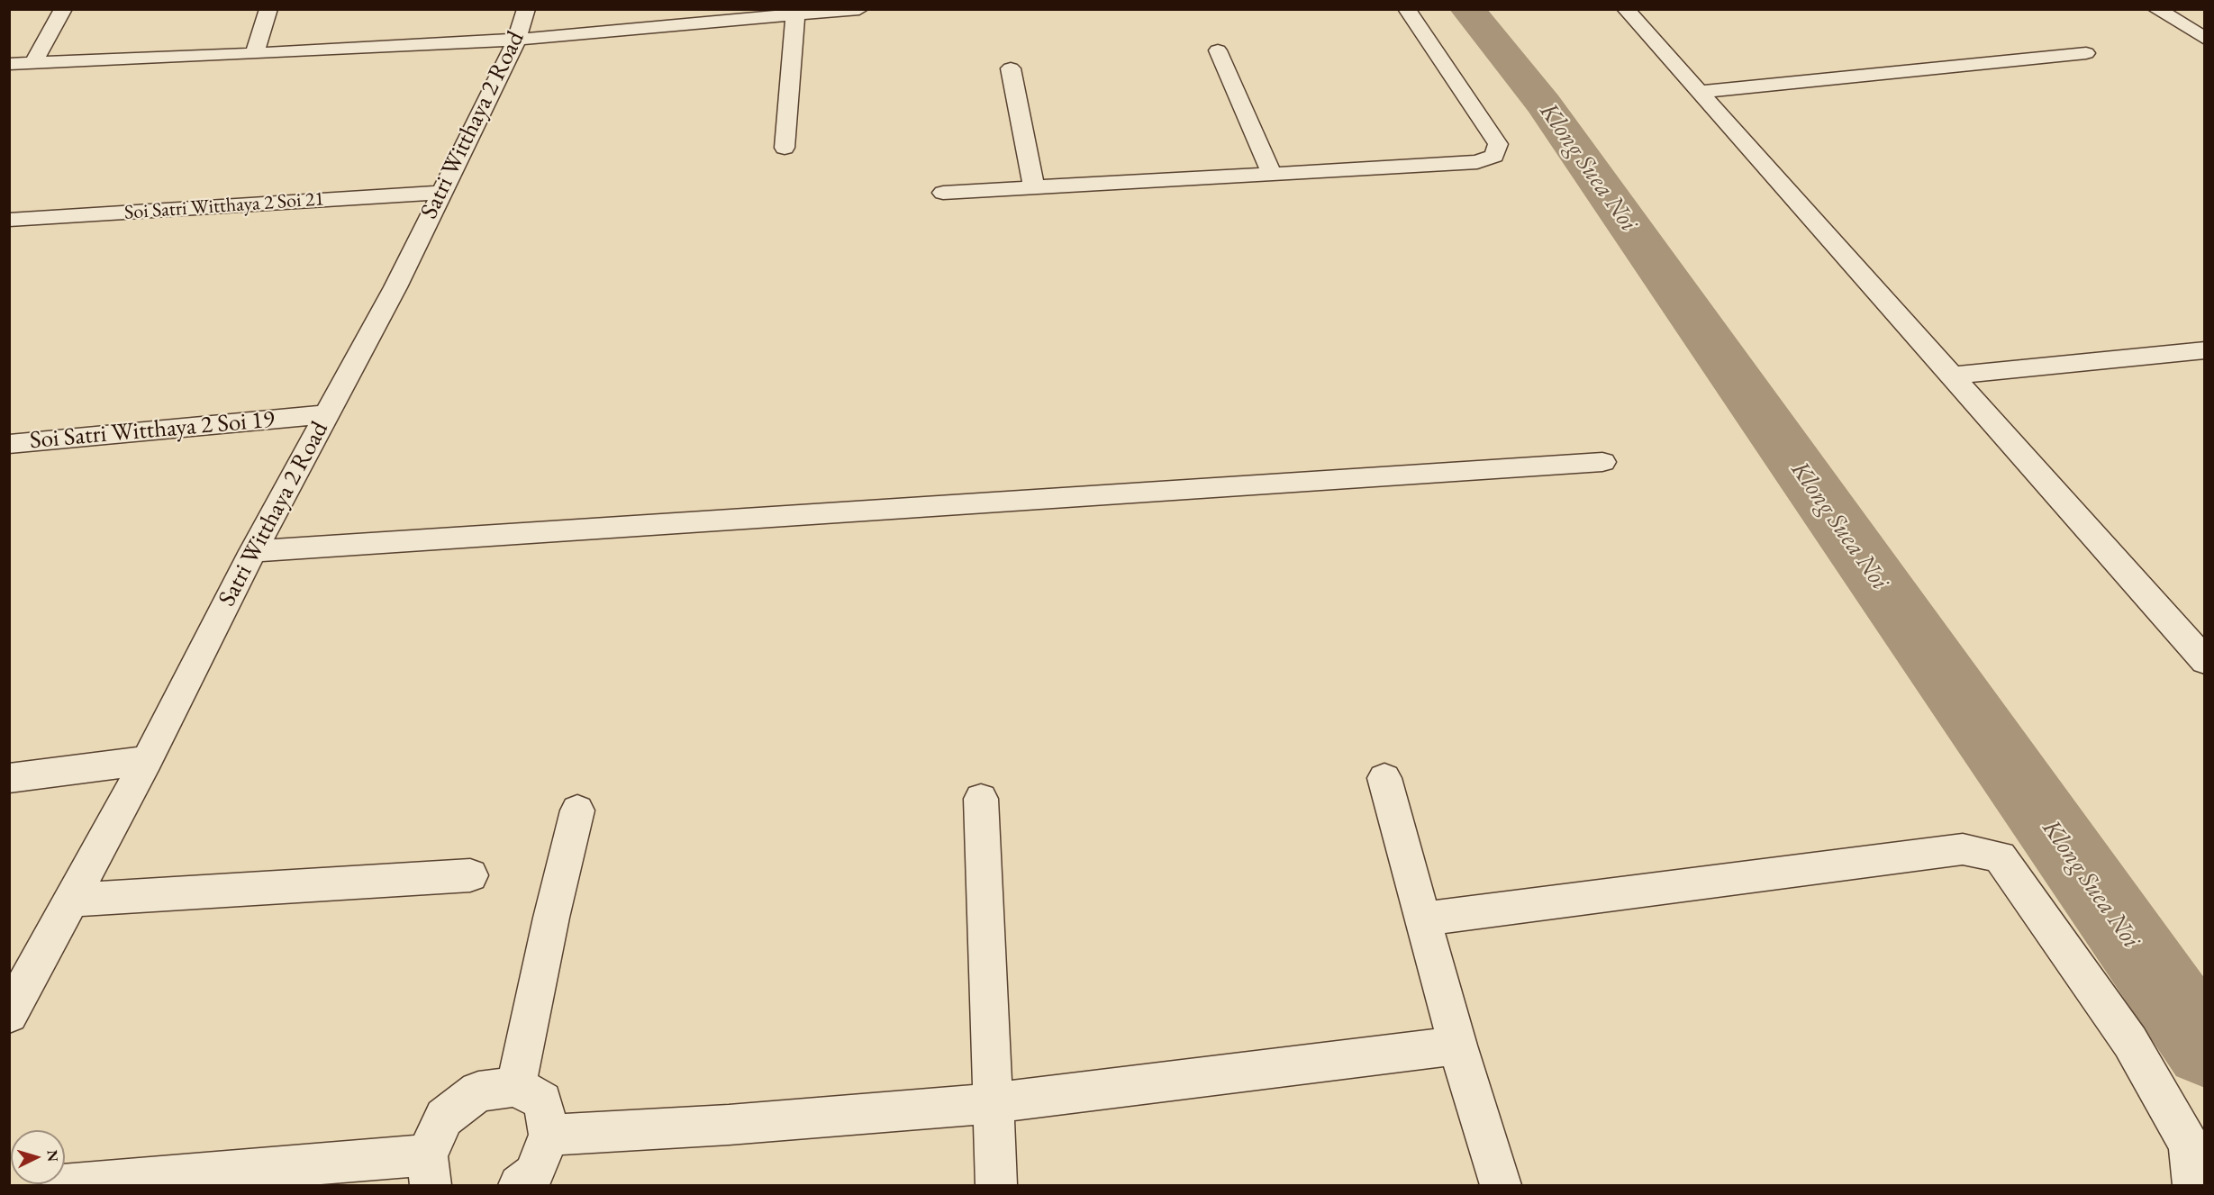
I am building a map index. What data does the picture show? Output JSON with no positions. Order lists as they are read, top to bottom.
{
  "streets": {
    "street": ["Satri Witthaya 2 Road", "Soi Satri Witthaya 2 Soi 21", "Soi Satri Witthaya 2 Soi 19"]
  },
  "crossings": [
    ["Satri Witthaya 2 Road", "Soi Satri Witthaya 2 Soi 21"],
    ["Satri Witthaya 2 Road", "Soi Satri Witthaya 2 Soi 19"]
  ],
  "water": ["Klong Suea Noi"],
  "north": "right"
}
